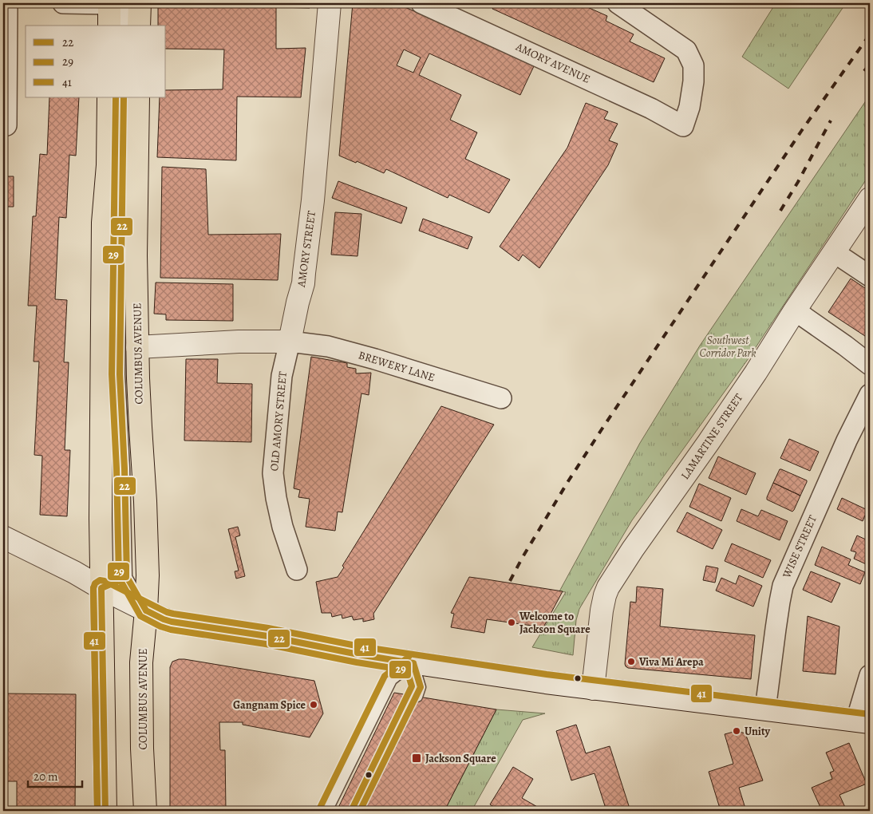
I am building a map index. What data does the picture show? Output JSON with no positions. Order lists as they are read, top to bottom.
{
  "streets": {
    "main road": ["COLUMBUS AVENUE"],
    "street": [
      "AMORY AVENUE",
      "AMORY STREET",
      "BREWERY LANE",
      "OLD AMORY STREET",
      "LAMARTINE STREET",
      "WISE STREET"
    ]
  },
  "crossings": [
    ["AMORY STREET", "BREWERY LANE"],
    ["AMORY STREET", "OLD AMORY STREET"],
    ["BREWERY LANE", "OLD AMORY STREET"]
  ],
  "parks": ["Southwest Corridor Park"],
  "places": {
    "other": [
      "Welcome to Jackson Square",
      "Viva Mi Arepa",
      "Gangnam Spice",
      "Unity"
    ],
    "transit": ["Jackson Square"]
  },
  "lines": ["transit line 22", "transit line 29", "transit line 41"],
  "legend": ["22", "29", "41"],
  "scale_bar": "20 m"
}
